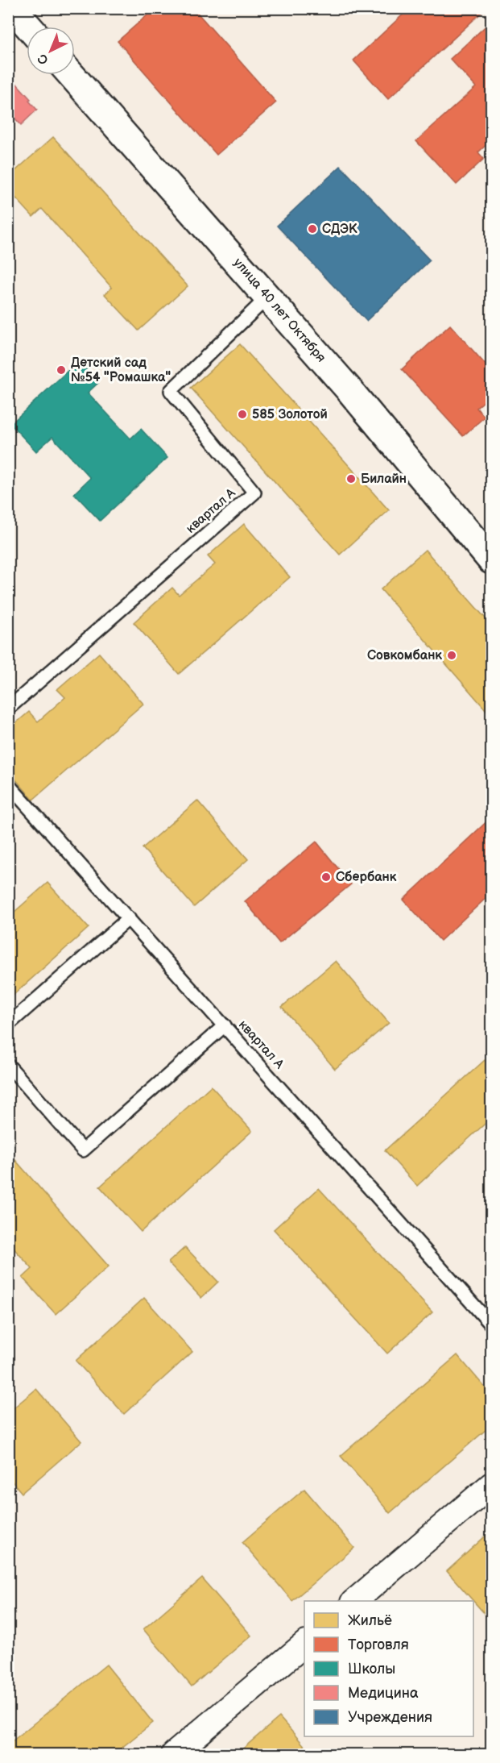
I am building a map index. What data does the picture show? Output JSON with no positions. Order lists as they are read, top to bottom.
{
  "streets": {
    "street": ["улица 40 лет Октября"],
    "lane": ["квартал А"]
  },
  "crossings": [
    ["улица 40 лет Октября", "квартал А"]
  ],
  "places": [
    "СДЭК",
    "Детский сад №54 \"Ромашка\"",
    "585 Золотой",
    "Билайн",
    "Совкомбанк",
    "Сбербанк"
  ],
  "legend": [
    "Жильё",
    "Торговля",
    "Школы",
    "Медицина",
    "Учреждения"
  ],
  "north": "bottom left"
}
